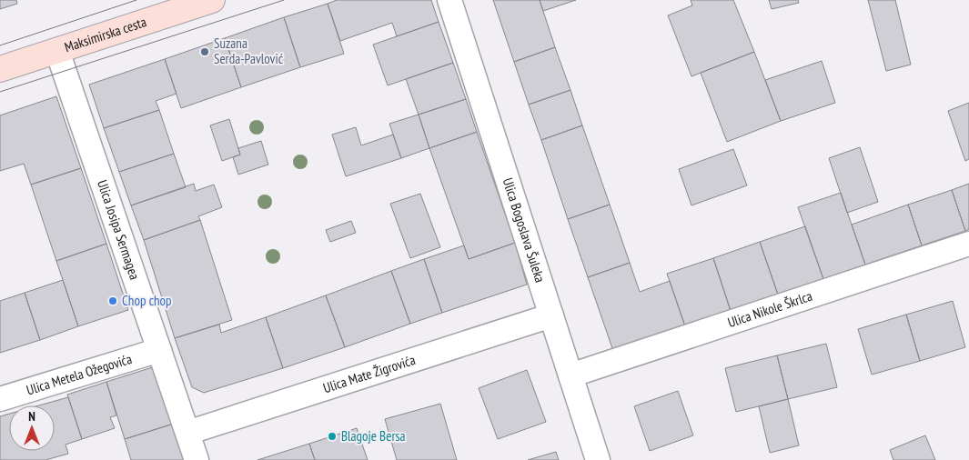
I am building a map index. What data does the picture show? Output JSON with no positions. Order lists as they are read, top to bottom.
{
  "streets": {
    "main road": ["Maksimirska cesta"],
    "street": [
      "Ulica Josipa Sermagea",
      "Ulica Bogoslava Šuleka",
      "Ulica Nikole Škrlca",
      "Ulica Mate Žigrovića",
      "Ulica Metela Ožegovića"
    ]
  },
  "crossings": [
    ["Maksimirska cesta", "Ulica Josipa Sermagea"],
    ["Ulica Josipa Sermagea", "Ulica Mate Žigrovića"],
    ["Ulica Josipa Sermagea", "Ulica Metela Ožegovića"],
    ["Ulica Bogoslava Šuleka", "Ulica Nikole Škrlca"],
    ["Ulica Bogoslava Šuleka", "Ulica Mate Žigrovića"]
  ],
  "places": ["Suzana Serda-Pavlović", "Chop chop", "Blagoje Bersa"],
  "north": "top"
}
